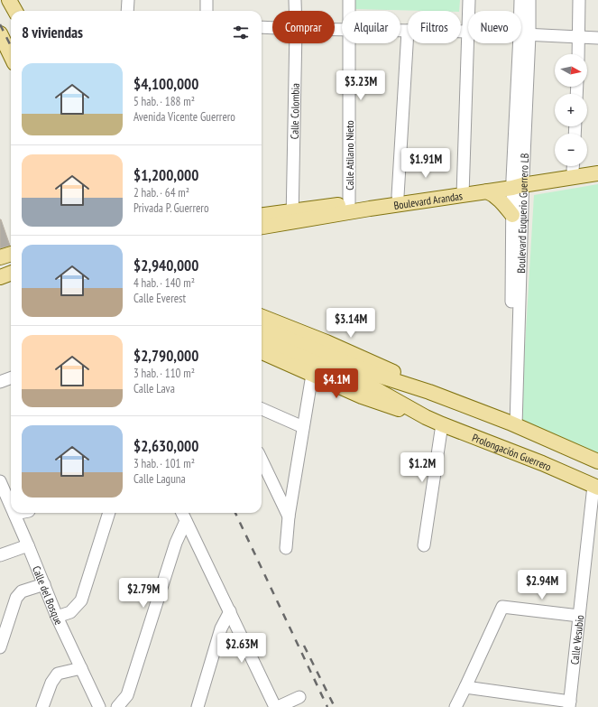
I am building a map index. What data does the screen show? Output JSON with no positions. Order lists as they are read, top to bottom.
{
  "streets": {
    "main road": ["Boulevard Arandas", "Prolongación Guerrero"],
    "street": [
      "Calle Colombia",
      "Calle Atilano Nieto",
      "Boulevard Euquerio Guerrero LB",
      "Calle del Bosque",
      "Calle Vesubio"
    ]
  },
  "crossings": [
    ["Calle Colombia", "Boulevard Arandas"],
    ["Calle Atilano Nieto", "Boulevard Arandas"],
    ["Boulevard Arandas", "Boulevard Euquerio Guerrero LB"],
    ["Prolongación Guerrero", "Calle Vesubio"]
  ],
  "north": "right",
  "page": {
    "chip": [
      "Comprar",
      "Alquilar",
      "Filtros",
      "Nuevo"
    ],
    "heading": "8 viviendas",
    "map_buttons": ["+", "−"],
    "list": [
      {
        "name": "$4,100,000",
        "note": "5 hab. · 188 m² · Avenida Vicente Guerrero"
      },
      {
        "name": "$1,200,000",
        "note": "2 hab. · 64 m² · Privada P. Guerrero"
      },
      {
        "name": "$2,940,000",
        "note": "4 hab. · 140 m² · Calle Everest"
      },
      {
        "name": "$2,790,000",
        "note": "3 hab. · 110 m² · Calle Lava"
      },
      {
        "name": "$2,630,000",
        "note": "3 hab. · 101 m² · Calle Laguna"
      }
    ],
    "price": [
      "$3.23M",
      "$1.91M",
      "$3.14M",
      "$4.1M",
      "$1.2M",
      "$2.94M",
      "$2.79M",
      "$2.63M"
    ]
  }
}
